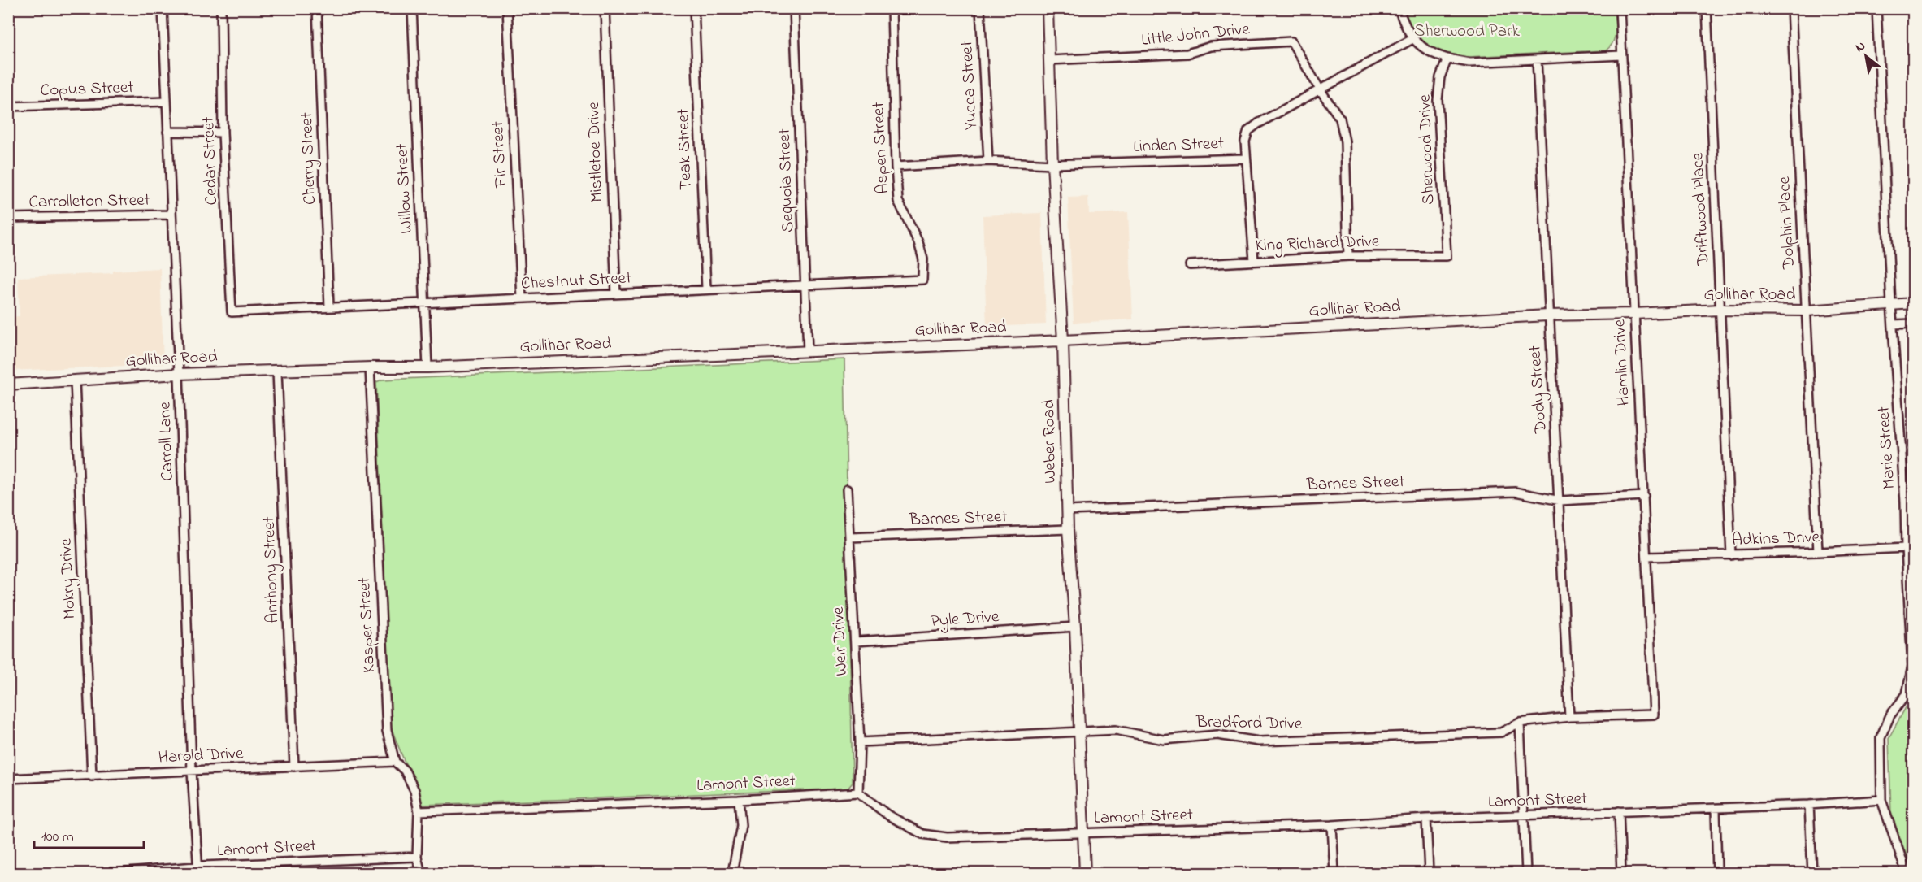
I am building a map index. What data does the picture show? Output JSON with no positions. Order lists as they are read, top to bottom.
{
  "streets": {
    "main road": ["Gollihar Road", "Weber Road"],
    "street": [
      "Little John Drive",
      "Yucca Street",
      "Copus Street",
      "Linden Street",
      "Aspen Street",
      "Teak Street",
      "Sherwood Drive",
      "Mistletoe Drive",
      "Fir Street",
      "Cherry Street",
      "Cedar Street",
      "Sequoia Street",
      "Willow Street",
      "Carrolleton Street",
      "Driftwood Place",
      "Dolphin Place",
      "King Richard Drive",
      "Chestnut Street",
      "Hamlin Drive",
      "Dody Street",
      "Carroll Lane",
      "Marie Street",
      "Barnes Street",
      "Adkins Drive",
      "Anthony Street",
      "Mokry Drive",
      "Pyle Drive",
      "Kasper Street",
      "Weir Drive",
      "Bradford Drive",
      "Harold Drive",
      "Lamont Street"
    ]
  },
  "crossings": [
    ["Little John Drive", "Linden Street"],
    ["Little John Drive", "King Richard Drive"],
    ["Little John Drive", "Weber Road"],
    ["Yucca Street", "Linden Street"],
    ["Copus Street", "Carroll Lane"],
    ["Linden Street", "Aspen Street"],
    ["Linden Street", "Weber Road"],
    ["Aspen Street", "Chestnut Street"],
    ["Teak Street", "Chestnut Street"],
    ["Sherwood Drive", "King Richard Drive"],
    ["Mistletoe Drive", "Chestnut Street"],
    ["Fir Street", "Chestnut Street"],
    ["Cherry Street", "Chestnut Street"],
    ["Cedar Street", "Chestnut Street"],
    ["Sequoia Street", "Chestnut Street"],
    ["Sequoia Street", "Gollihar Road"],
    ["Willow Street", "Chestnut Street"],
    ["Willow Street", "Gollihar Road"],
    ["Carrolleton Street", "Carroll Lane"],
    ["Driftwood Place", "Gollihar Road"],
    ["Driftwood Place", "Adkins Drive"],
    ["Dolphin Place", "Gollihar Road"],
    ["Dolphin Place", "Adkins Drive"],
    ["Gollihar Road", "Hamlin Drive"],
    ["Gollihar Road", "Dody Street"],
    ["Gollihar Road", "Carroll Lane"],
    ["Gollihar Road", "Weber Road"],
    ["Gollihar Road", "Marie Street"],
    ["Gollihar Road", "Anthony Street"],
    ["Gollihar Road", "Mokry Drive"],
    ["Gollihar Road", "Kasper Street"],
    ["Hamlin Drive", "Dody Street"],
    ["Hamlin Drive", "Barnes Street"],
    ["Hamlin Drive", "Adkins Drive"],
    ["Dody Street", "Barnes Street"],
    ["Carroll Lane", "Harold Drive"],
    ["Carroll Lane", "Lamont Street"],
    ["Weber Road", "Barnes Street"],
    ["Weber Road", "Pyle Drive"],
    ["Weber Road", "Bradford Drive"],
    ["Weber Road", "Lamont Street"],
    ["Marie Street", "Adkins Drive"],
    ["Marie Street", "Lamont Street"],
    ["Barnes Street", "Weir Drive"],
    ["Anthony Street", "Harold Drive"],
    ["Mokry Drive", "Harold Drive"],
    ["Pyle Drive", "Weir Drive"],
    ["Kasper Street", "Harold Drive"],
    ["Kasper Street", "Lamont Street"],
    ["Weir Drive", "Bradford Drive"],
    ["Weir Drive", "Lamont Street"]
  ],
  "parks": ["Sherwood Park"],
  "scale_bar": "100 m",
  "north": "top left"
}
